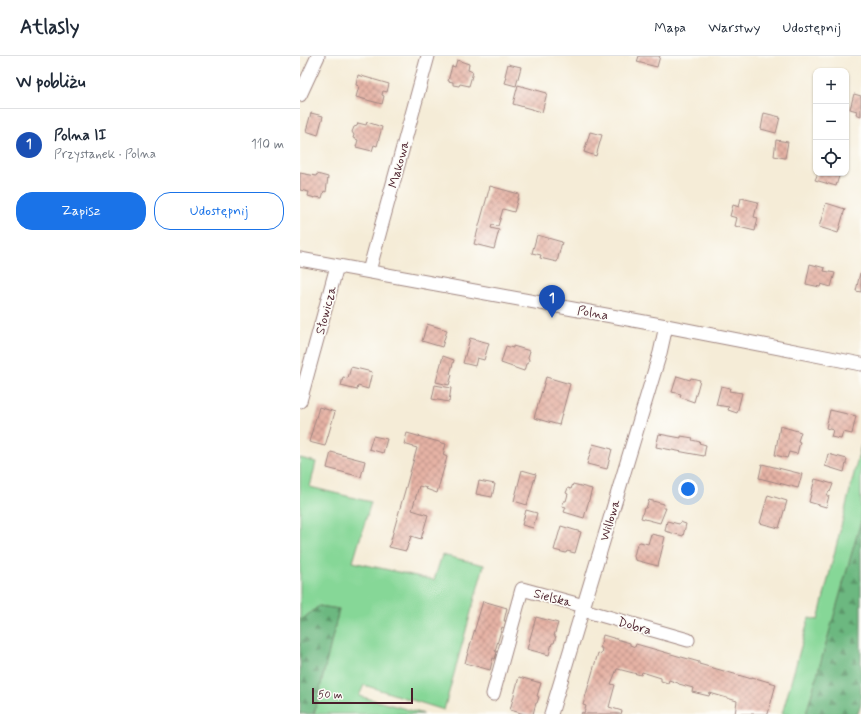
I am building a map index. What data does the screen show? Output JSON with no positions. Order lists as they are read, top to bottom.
{
  "streets": {
    "street": [
      "Makowa",
      "Słowicza",
      "Polna",
      "Willowa",
      "Sielska",
      "Dobra"
    ]
  },
  "crossings": [
    ["Makowa", "Polna"],
    ["Słowicza", "Polna"],
    ["Polna", "Willowa"],
    ["Willowa", "Sielska"],
    ["Willowa", "Dobra"],
    ["Sielska", "Dobra"]
  ],
  "scale_bar": "50 m",
  "page": {
    "header": "Atlasly",
    "nav": ["Mapa", "Warstwy", "Udostępnij"],
    "heading": "W pobliżu",
    "map_buttons": ["+", "−"],
    "list": [
      {
        "mark": "1",
        "name": "Polna II",
        "note": "Przystanek · Polna",
        "value": "110 m"
      }
    ],
    "buttons": ["Zapisz", "Udostępnij"],
    "pins": "1",
    "scale": "50 m"
  }
}
